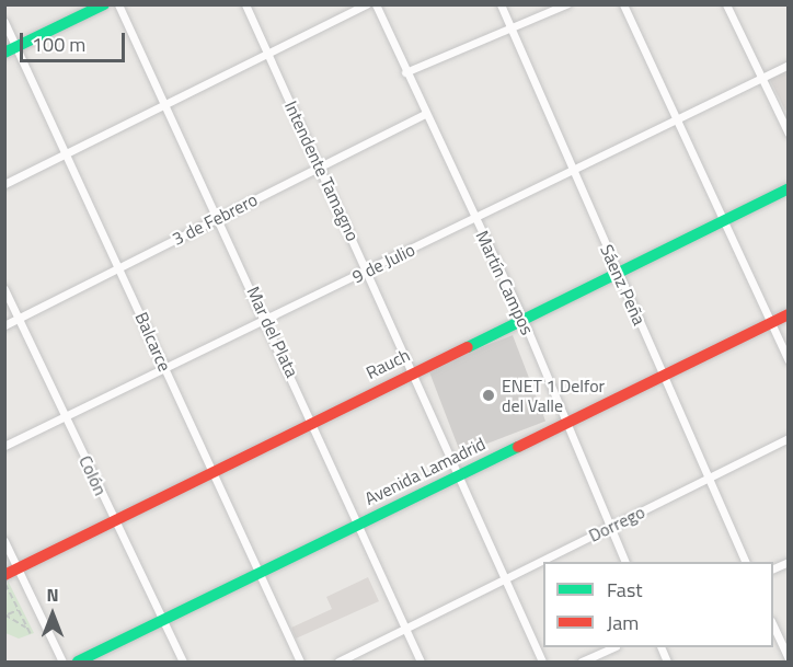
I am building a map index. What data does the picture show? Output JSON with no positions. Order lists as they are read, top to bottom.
{
  "streets": {
    "main road": ["Rauch", "Avenida Lamadrid"],
    "street": [
      "Intendente Tamagno",
      "3 de Febrero",
      "9 de Julio",
      "Martín Campos",
      "Sáenz Peña",
      "Mar del Plata",
      "Balcarce",
      "Colón",
      "Dorrego"
    ]
  },
  "crossings": [
    ["Intendente Tamagno", "3 de Febrero"],
    ["Intendente Tamagno", "9 de Julio"],
    ["Intendente Tamagno", "Rauch"],
    ["Intendente Tamagno", "Avenida Lamadrid"],
    ["Intendente Tamagno", "Dorrego"],
    ["3 de Febrero", "Martín Campos"],
    ["3 de Febrero", "Mar del Plata"],
    ["3 de Febrero", "Balcarce"],
    ["3 de Febrero", "Colón"],
    ["9 de Julio", "Martín Campos"],
    ["9 de Julio", "Sáenz Peña"],
    ["9 de Julio", "Mar del Plata"],
    ["9 de Julio", "Balcarce"],
    ["9 de Julio", "Colón"],
    ["Martín Campos", "Rauch"],
    ["Martín Campos", "Avenida Lamadrid"],
    ["Martín Campos", "Dorrego"],
    ["Sáenz Peña", "Rauch"],
    ["Sáenz Peña", "Avenida Lamadrid"],
    ["Sáenz Peña", "Dorrego"],
    ["Mar del Plata", "Rauch"],
    ["Mar del Plata", "Avenida Lamadrid"],
    ["Mar del Plata", "Dorrego"],
    ["Balcarce", "Rauch"],
    ["Balcarce", "Avenida Lamadrid"],
    ["Rauch", "Colón"],
    ["Avenida Lamadrid", "Colón"]
  ],
  "places": ["ENET 1 Delfor del Valle"],
  "legend": ["Fast", "Jam"],
  "scale_bar": "100 m",
  "north": "top"
}
